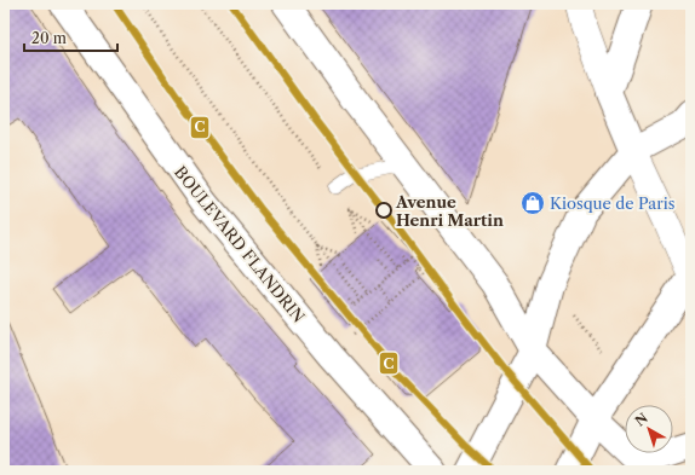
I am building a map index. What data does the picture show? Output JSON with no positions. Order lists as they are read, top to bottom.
{
  "streets": {
    "street": ["BOULEVARD FLANDRIN"]
  },
  "places": {
    "shop": ["Kiosque de Paris"],
    "other": ["Avenue Henri Martin"]
  },
  "lines": ["transit line C"],
  "scale_bar": "20 m",
  "north": "top left"
}
